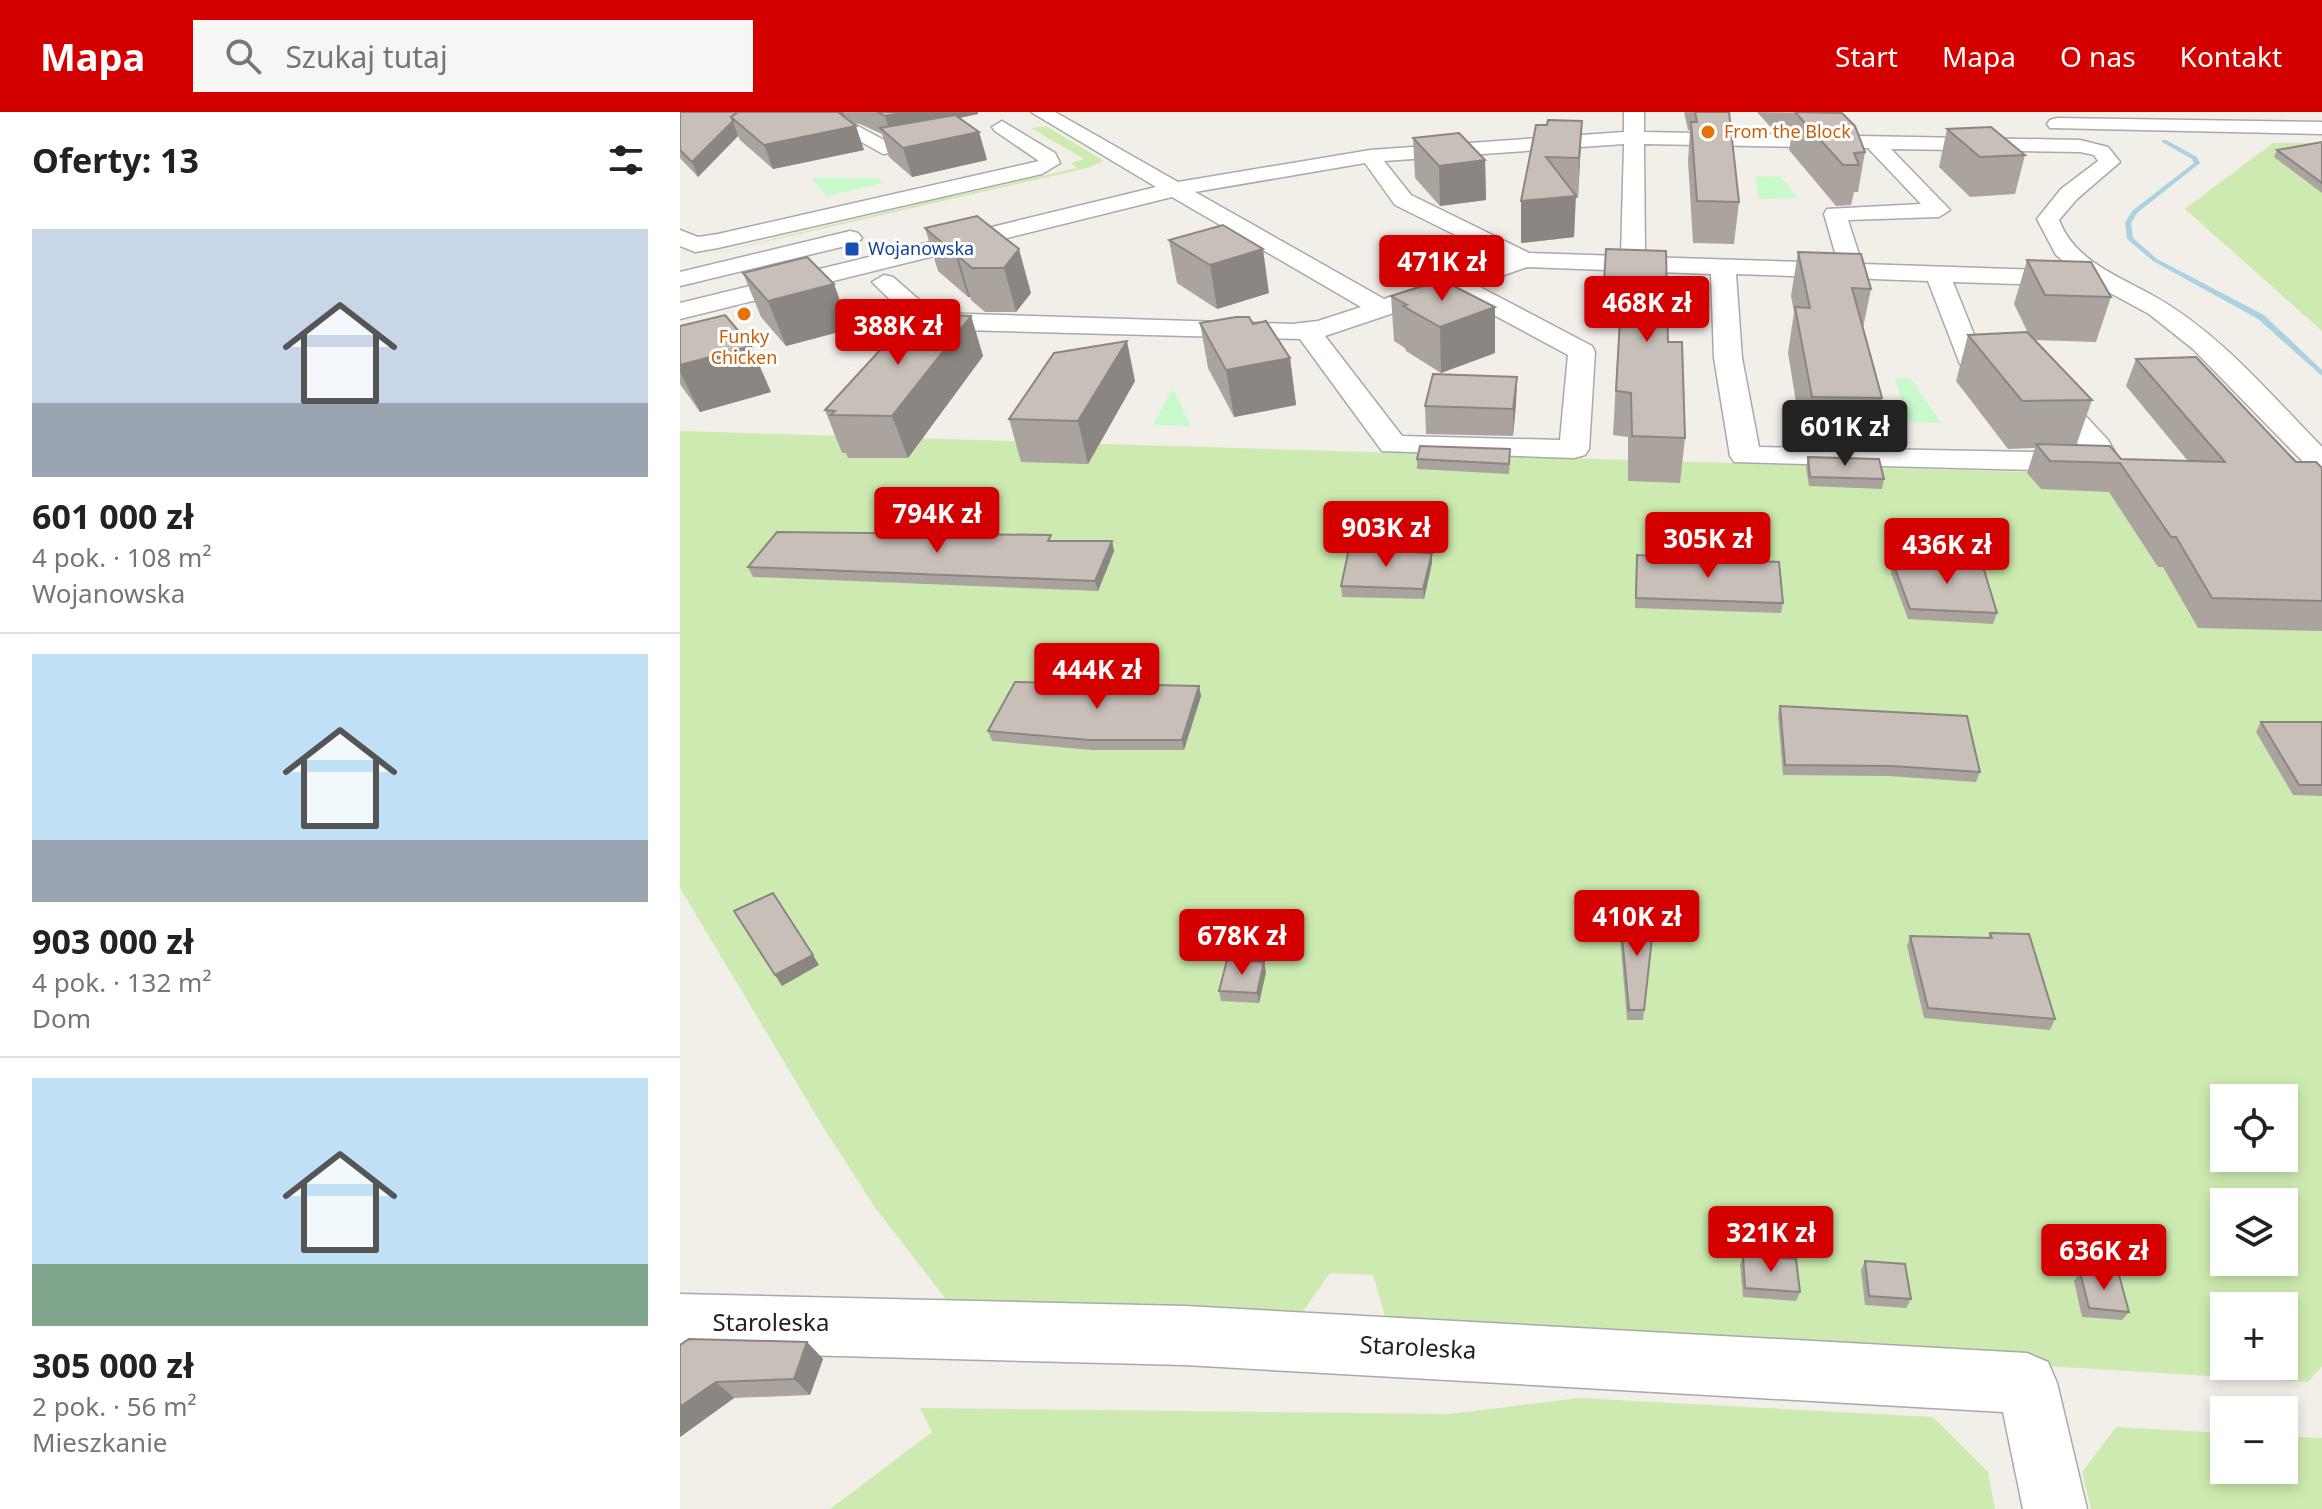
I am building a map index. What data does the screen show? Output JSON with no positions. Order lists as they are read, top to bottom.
{
  "streets": {
    "street": ["Staroleska"]
  },
  "places": {
    "other": ["From the Block", "Funky Chicken"],
    "transit": ["Wojanowska"]
  },
  "page": {
    "header": "Mapa",
    "search": "Szukaj tutaj",
    "nav": [
      "Start",
      "Mapa",
      "O nas",
      "Kontakt"
    ],
    "heading": "Oferty: 13",
    "list": [
      {
        "name": "601 000 zł",
        "note": "4 pok. · 108 m² · Wojanowska"
      },
      {
        "name": "903 000 zł",
        "note": "4 pok. · 132 m² · Dom"
      },
      {
        "name": "305 000 zł",
        "note": "2 pok. · 56 m² · Mieszkanie"
      }
    ],
    "price": [
      "471K zł",
      "468K zł",
      "388K zł",
      "601K zł",
      "794K zł",
      "903K zł",
      "305K zł",
      "436K zł",
      "444K zł",
      "410K zł",
      "678K zł",
      "321K zł",
      "636K zł"
    ],
    "map_buttons": ["+", "−"]
  }
}
